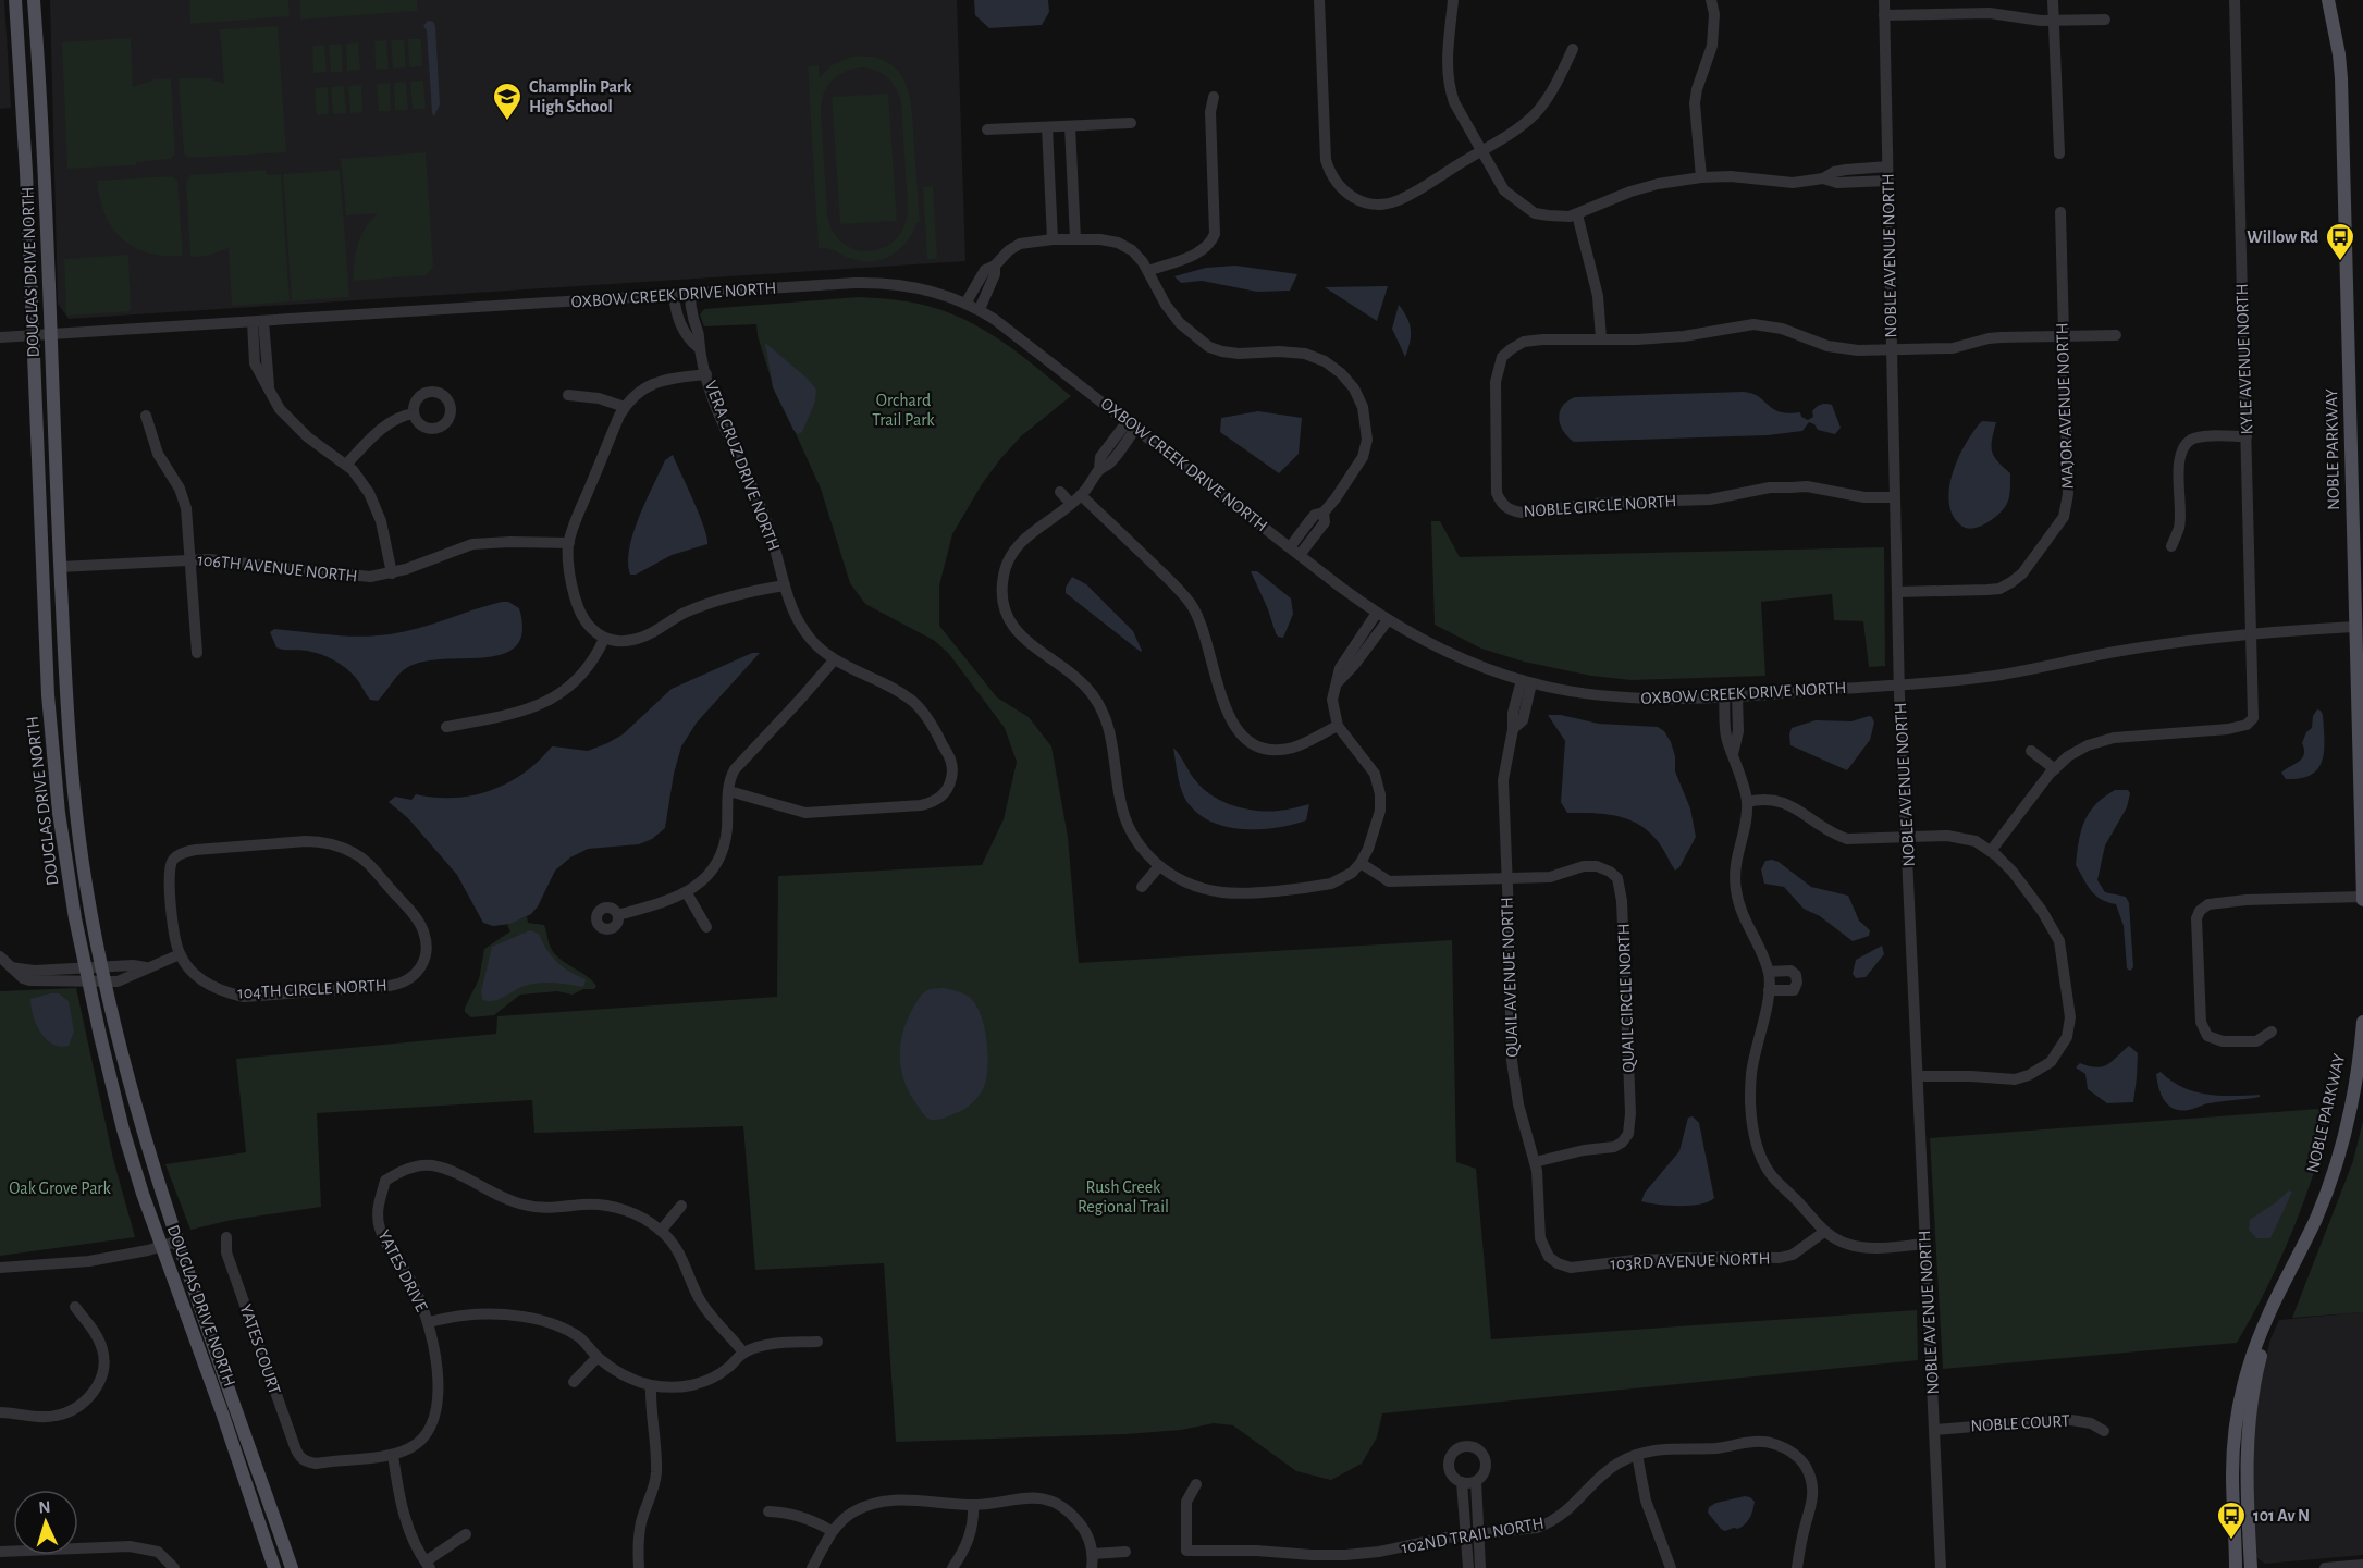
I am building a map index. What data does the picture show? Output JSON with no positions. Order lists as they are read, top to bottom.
{
  "streets": {
    "main road": ["DOUGLAS DRIVE NORTH", "NOBLE PARKWAY"],
    "street": [
      "NOBLE AVENUE NORTH",
      "OXBOW CREEK DRIVE NORTH",
      "KYLE AVENUE NORTH",
      "MAJOR AVENUE NORTH",
      "VERA CRUZ DRIVE NORTH",
      "NOBLE CIRCLE NORTH",
      "106TH AVENUE NORTH",
      "QUAIL AVENUE NORTH",
      "104TH CIRCLE NORTH",
      "QUAIL CIRCLE NORTH",
      "103RD AVENUE NORTH",
      "YATES DRIVE",
      "YATES COURT",
      "NOBLE COURT",
      "102ND TRAIL NORTH"
    ]
  },
  "crossings": [
    ["NOBLE AVENUE NORTH", "OXBOW CREEK DRIVE NORTH"],
    ["NOBLE AVENUE NORTH", "MAJOR AVENUE NORTH"],
    ["NOBLE AVENUE NORTH", "NOBLE CIRCLE NORTH"],
    ["NOBLE AVENUE NORTH", "NOBLE COURT"],
    ["DOUGLAS DRIVE NORTH", "OXBOW CREEK DRIVE NORTH"],
    ["DOUGLAS DRIVE NORTH", "106TH AVENUE NORTH"],
    ["OXBOW CREEK DRIVE NORTH", "KYLE AVENUE NORTH"],
    ["OXBOW CREEK DRIVE NORTH", "NOBLE PARKWAY"],
    ["OXBOW CREEK DRIVE NORTH", "VERA CRUZ DRIVE NORTH"],
    ["OXBOW CREEK DRIVE NORTH", "QUAIL AVENUE NORTH"],
    ["QUAIL AVENUE NORTH", "QUAIL CIRCLE NORTH"],
    ["QUAIL AVENUE NORTH", "103RD AVENUE NORTH"],
    ["YATES DRIVE", "YATES COURT"]
  ],
  "parks": ["Orchard Trail Park", "Rush Creek Regional Trail", "Oak Grove Park"],
  "places": {
    "school or university": ["Champlin Park High School"],
    "bus stop": ["Willow Rd", "101 Av N"]
  },
  "north": "top"
}
